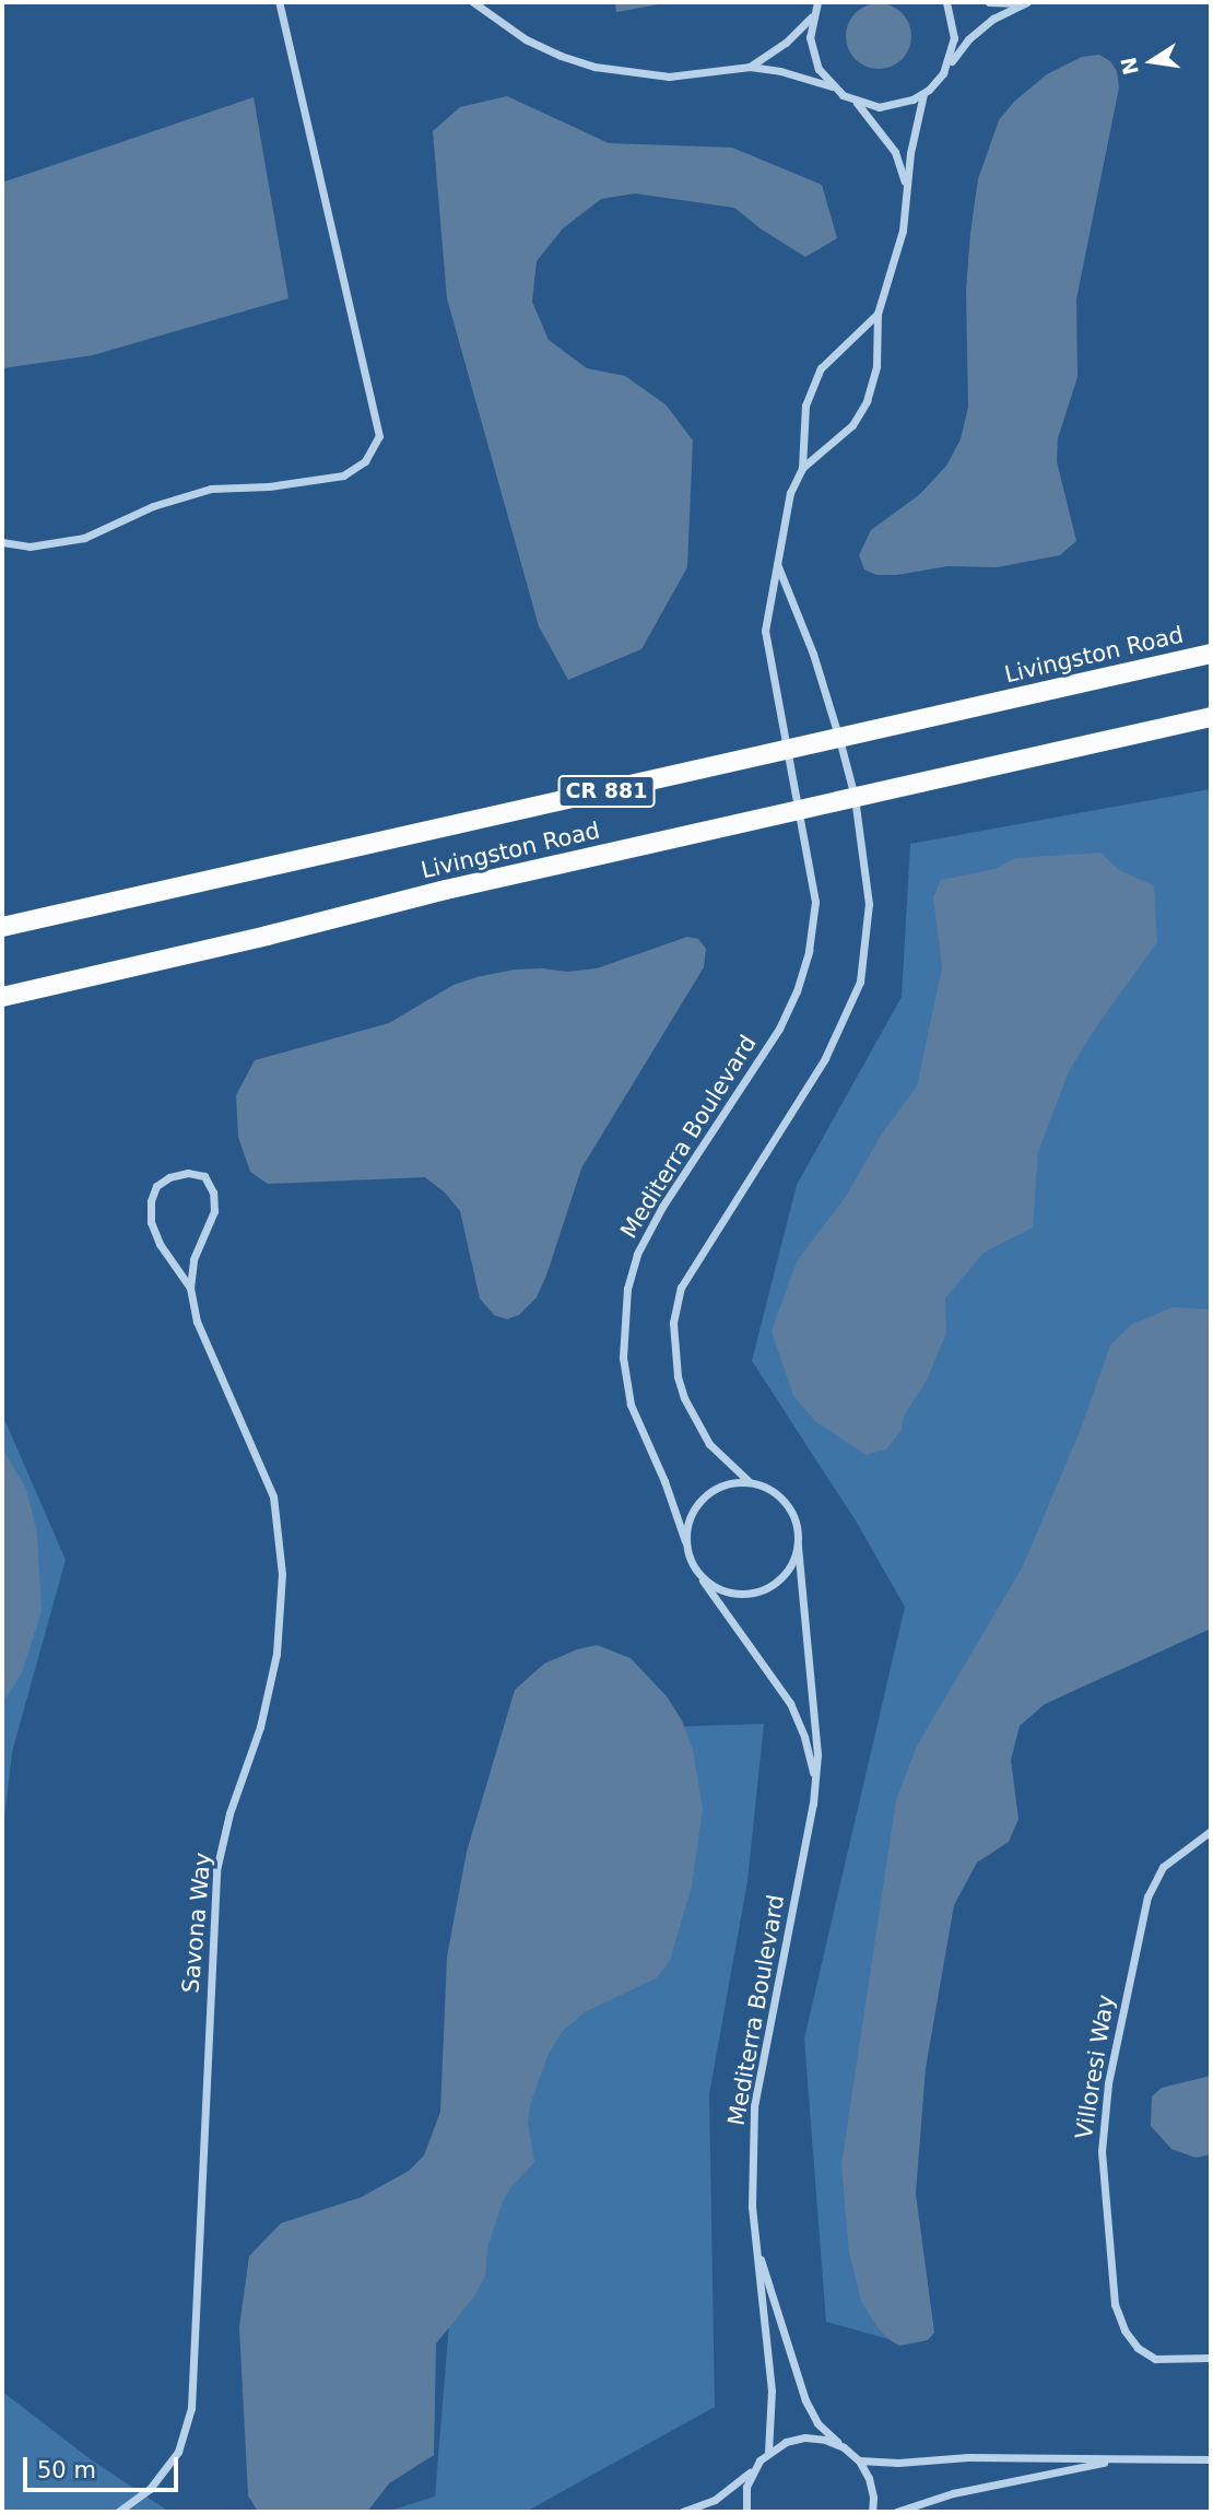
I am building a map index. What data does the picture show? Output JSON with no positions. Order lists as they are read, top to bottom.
{
  "streets": {
    "main road": ["Livingston Road", "CR 881"],
    "street": ["Mediterra Boulevard", "Savona Way", "Villoresi Way"]
  },
  "crossings": [
    ["Livingston Road", "Mediterra Boulevard"]
  ],
  "scale_bar": "50 m",
  "north": "left"
}
